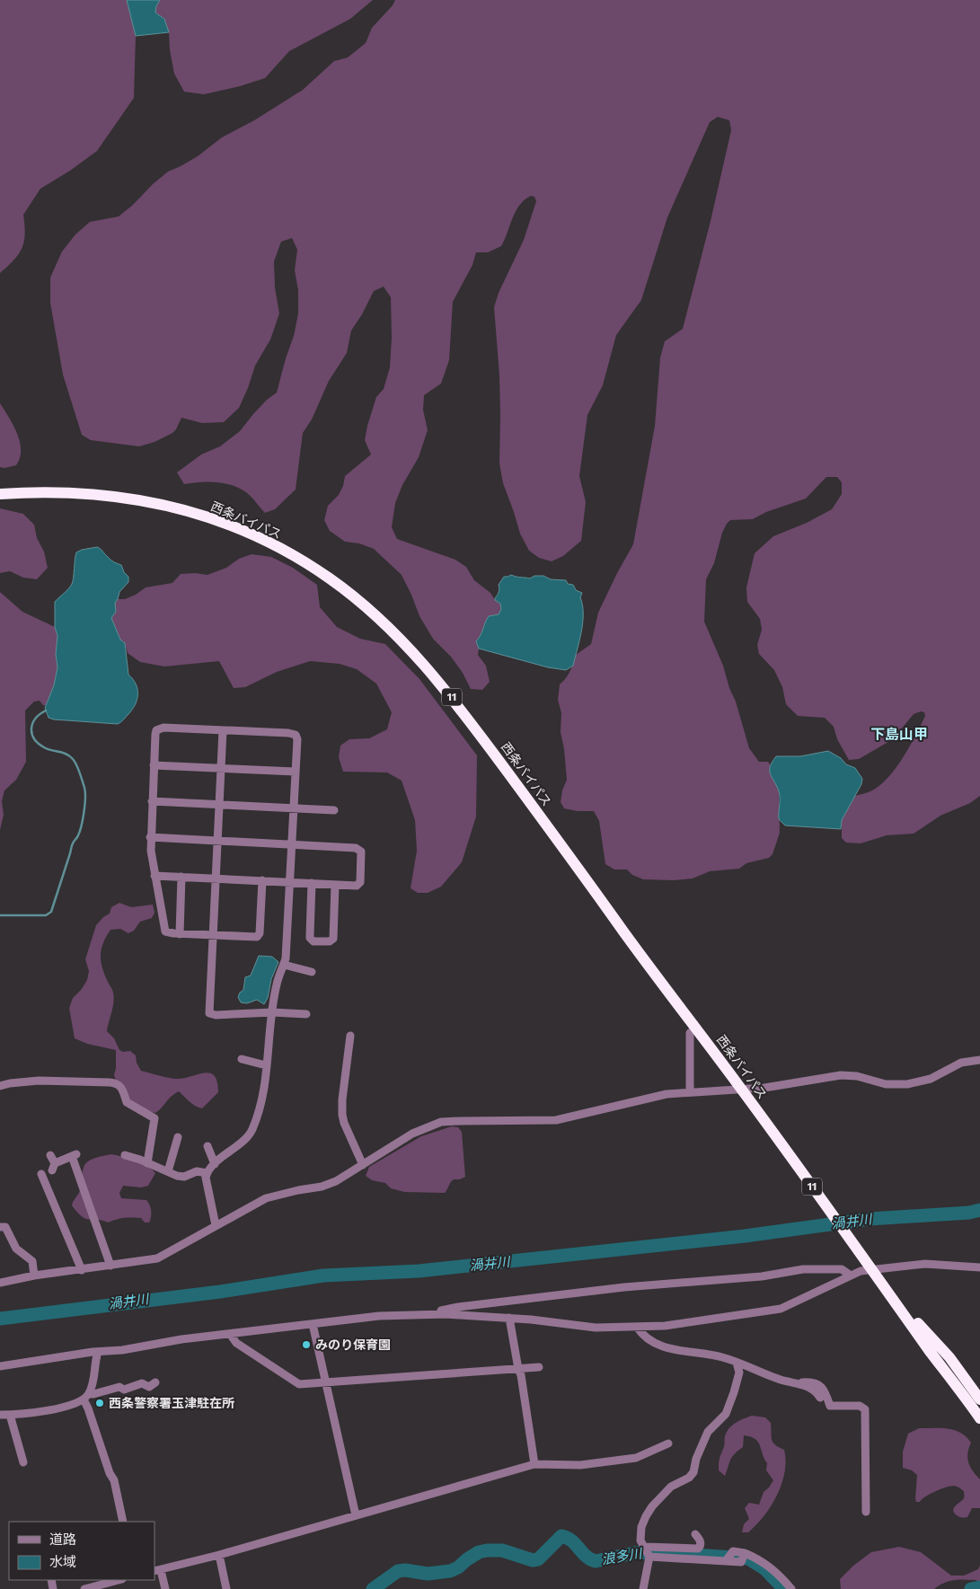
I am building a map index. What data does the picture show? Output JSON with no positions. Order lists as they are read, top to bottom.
{
  "streets": {
    "highway": ["西条バイパス", "11"]
  },
  "districts": ["下島山甲"],
  "water": ["渦井川", "浪多川"],
  "places": ["みのり保育園", "西条警察署玉津駐在所"],
  "legend": ["道路", "水域"]
}
